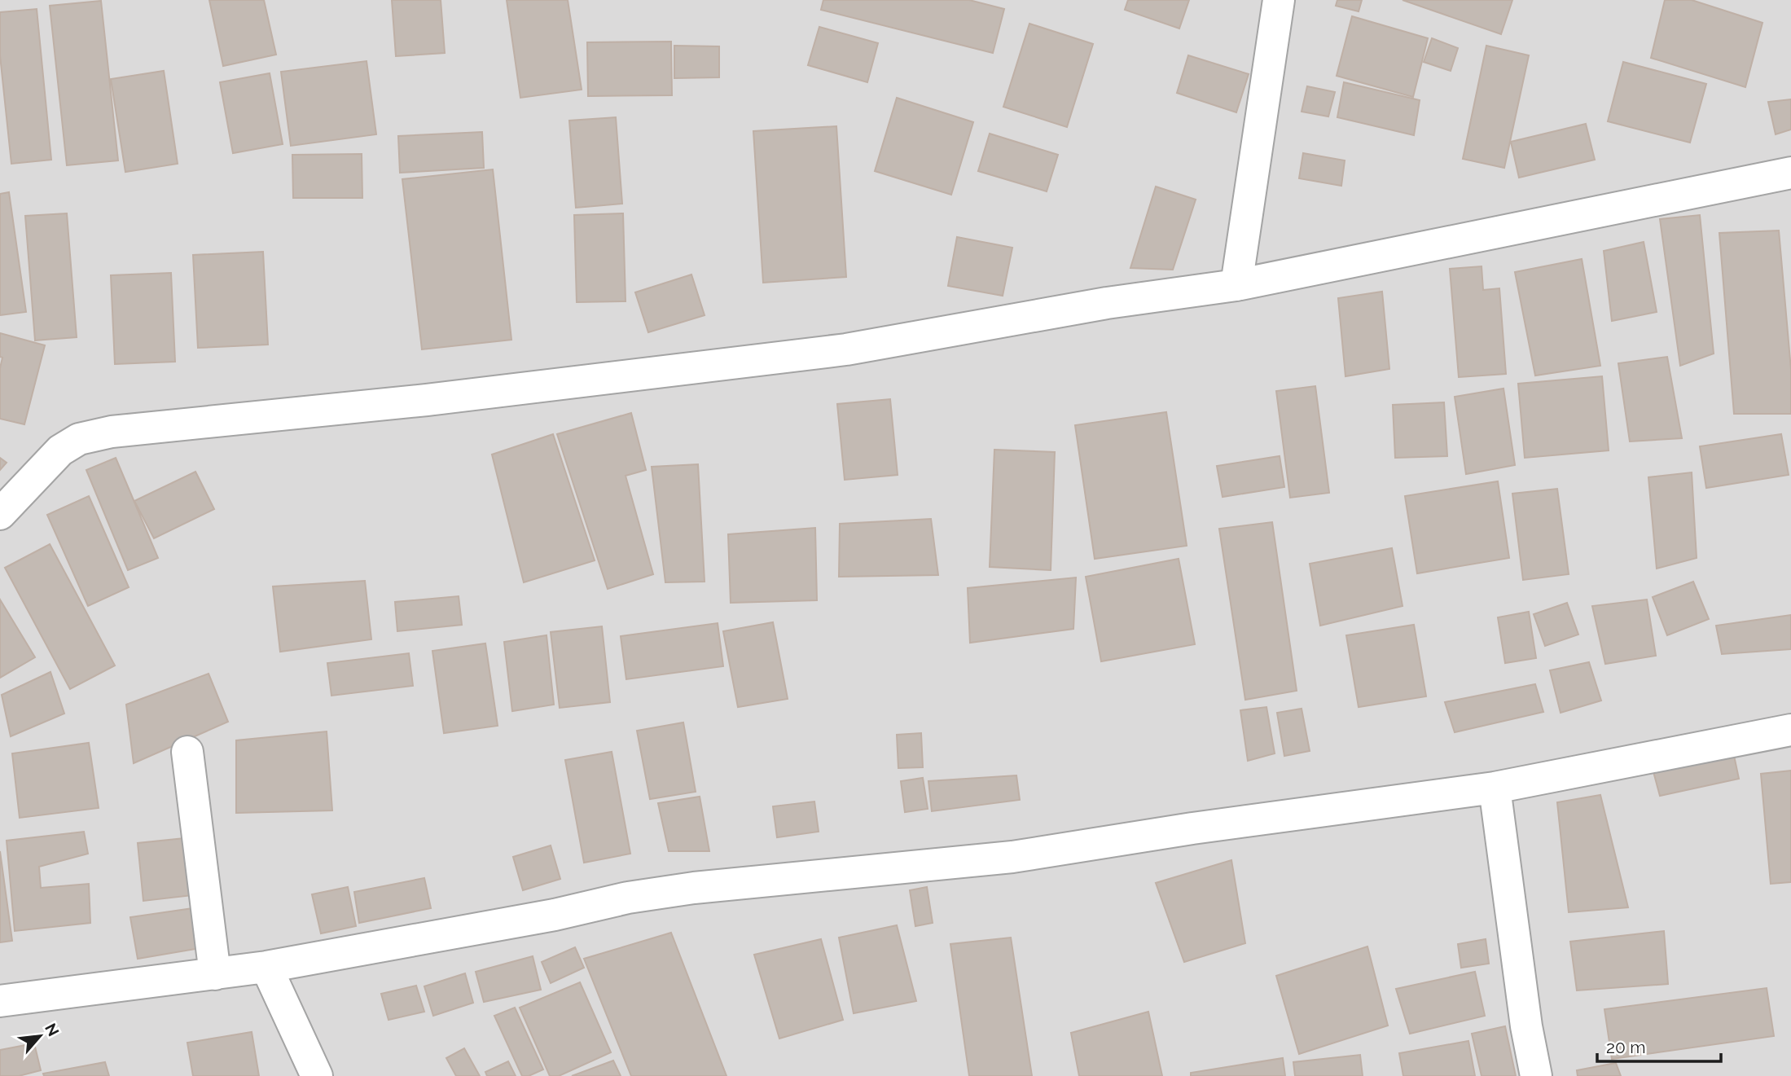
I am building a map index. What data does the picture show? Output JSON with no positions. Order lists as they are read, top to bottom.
{
  "scale_bar": "20 m",
  "north": "top right"
}
